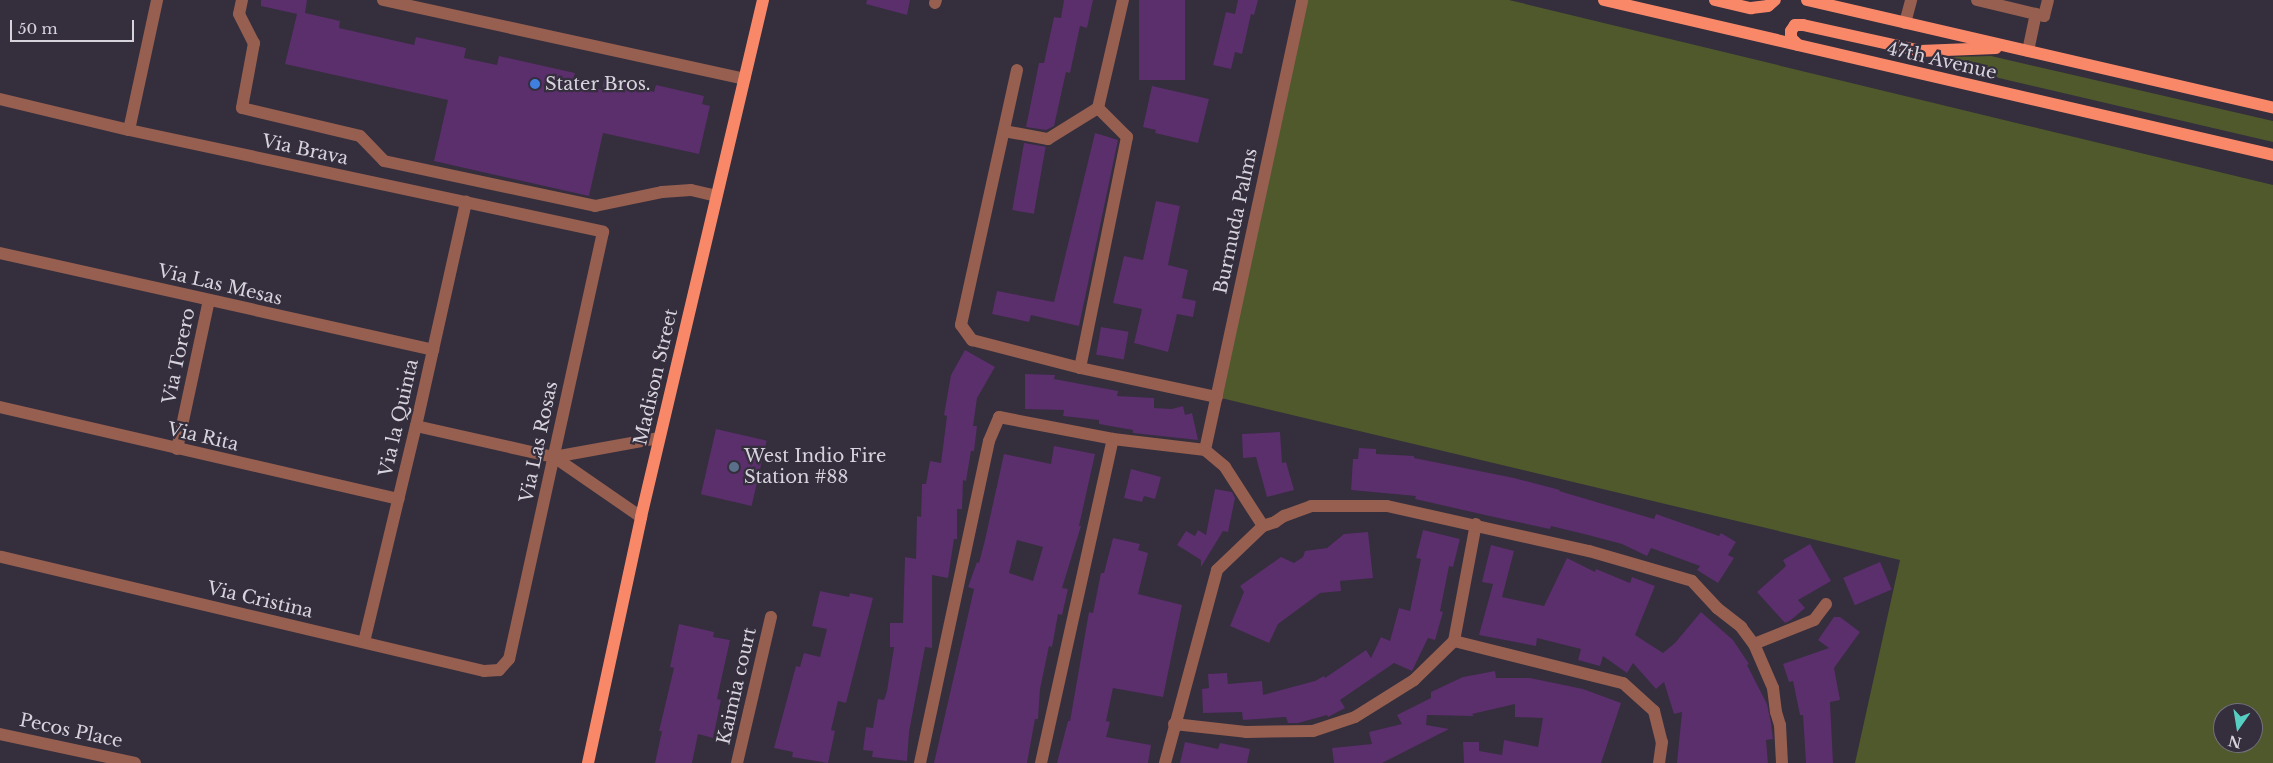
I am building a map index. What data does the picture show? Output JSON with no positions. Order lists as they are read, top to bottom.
{
  "streets": {
    "main road": ["47th Avenue", "Madison Street"],
    "street": [
      "Via Brava",
      "Burmuda Palms",
      "Via Las Mesas",
      "Via Torero",
      "Via la Quinta",
      "Via Rita",
      "Via Las Rosas",
      "Via Cristina",
      "Kaimia court",
      "Pecos Place"
    ]
  },
  "crossings": [
    ["Via Brava", "Via la Quinta"],
    ["Via Brava", "Via Las Rosas"],
    ["Via Las Mesas", "Via Torero"],
    ["Via Las Mesas", "Via la Quinta"],
    ["Via Torero", "Via Rita"],
    ["Via la Quinta", "Via Rita"],
    ["Via la Quinta", "Via Cristina"],
    ["Via Las Rosas", "Via Cristina"]
  ],
  "places": ["Stater Bros.", "West Indio Fire Station #88"],
  "scale_bar": "50 m",
  "north": "bottom"
}
